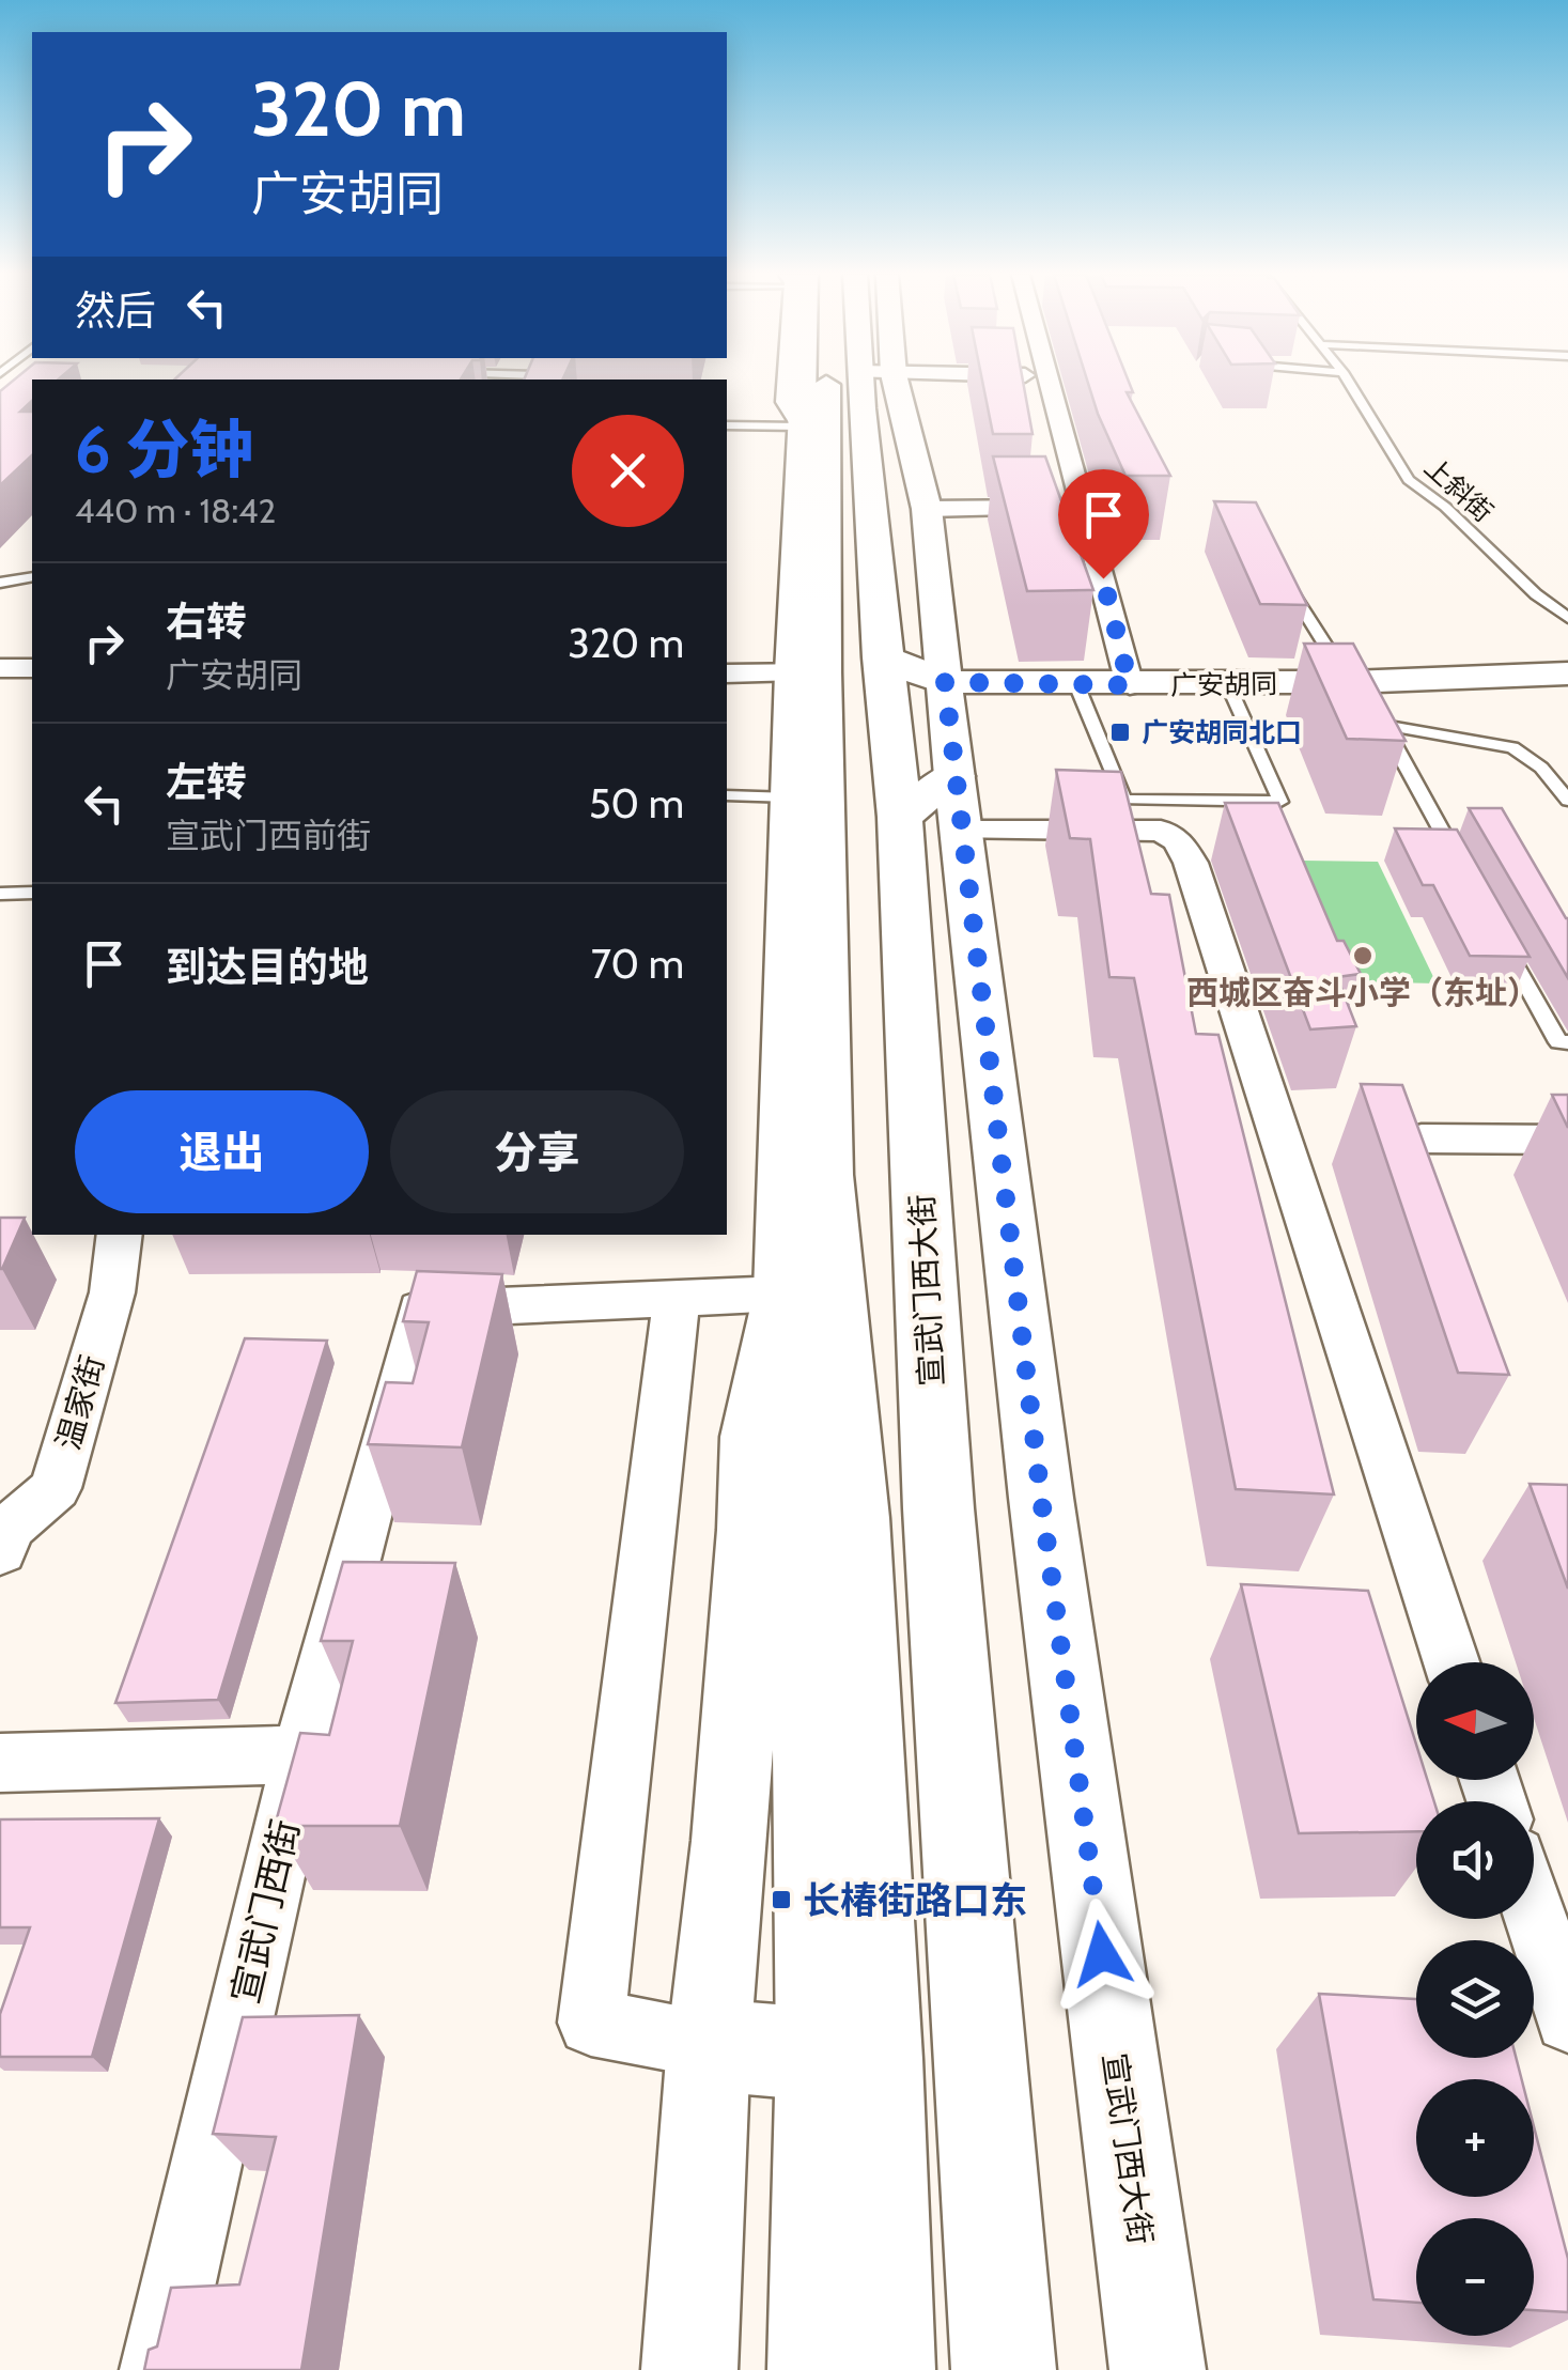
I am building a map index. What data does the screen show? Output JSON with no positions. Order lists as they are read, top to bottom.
{
  "streets": {
    "main road": ["宣武门西大街"],
    "street": ["广安胡同", "温家街", "宣武门西街"],
    "lane": ["上斜街"]
  },
  "crossings": [
    ["广安胡同", "宣武门西大街"]
  ],
  "places": {
    "transit": ["广安胡同北口", "长椿街路口东"],
    "other": ["西城区奋斗小学（东址）"]
  },
  "north": "left",
  "page": {
    "turn": ["320 m", "广安胡同"],
    "then": "然后",
    "heading": ["6 分钟", "440 m · 18:42"],
    "list": [
      {
        "name": "右转",
        "note": "广安胡同",
        "value": "320 m"
      },
      {
        "name": "左转",
        "note": "宣武门西前街",
        "value": "50 m"
      },
      {
        "name": "到达目的地",
        "value": "70 m"
      }
    ],
    "buttons": ["退出", "分享"],
    "map_buttons": ["+", "−"]
  }
}
